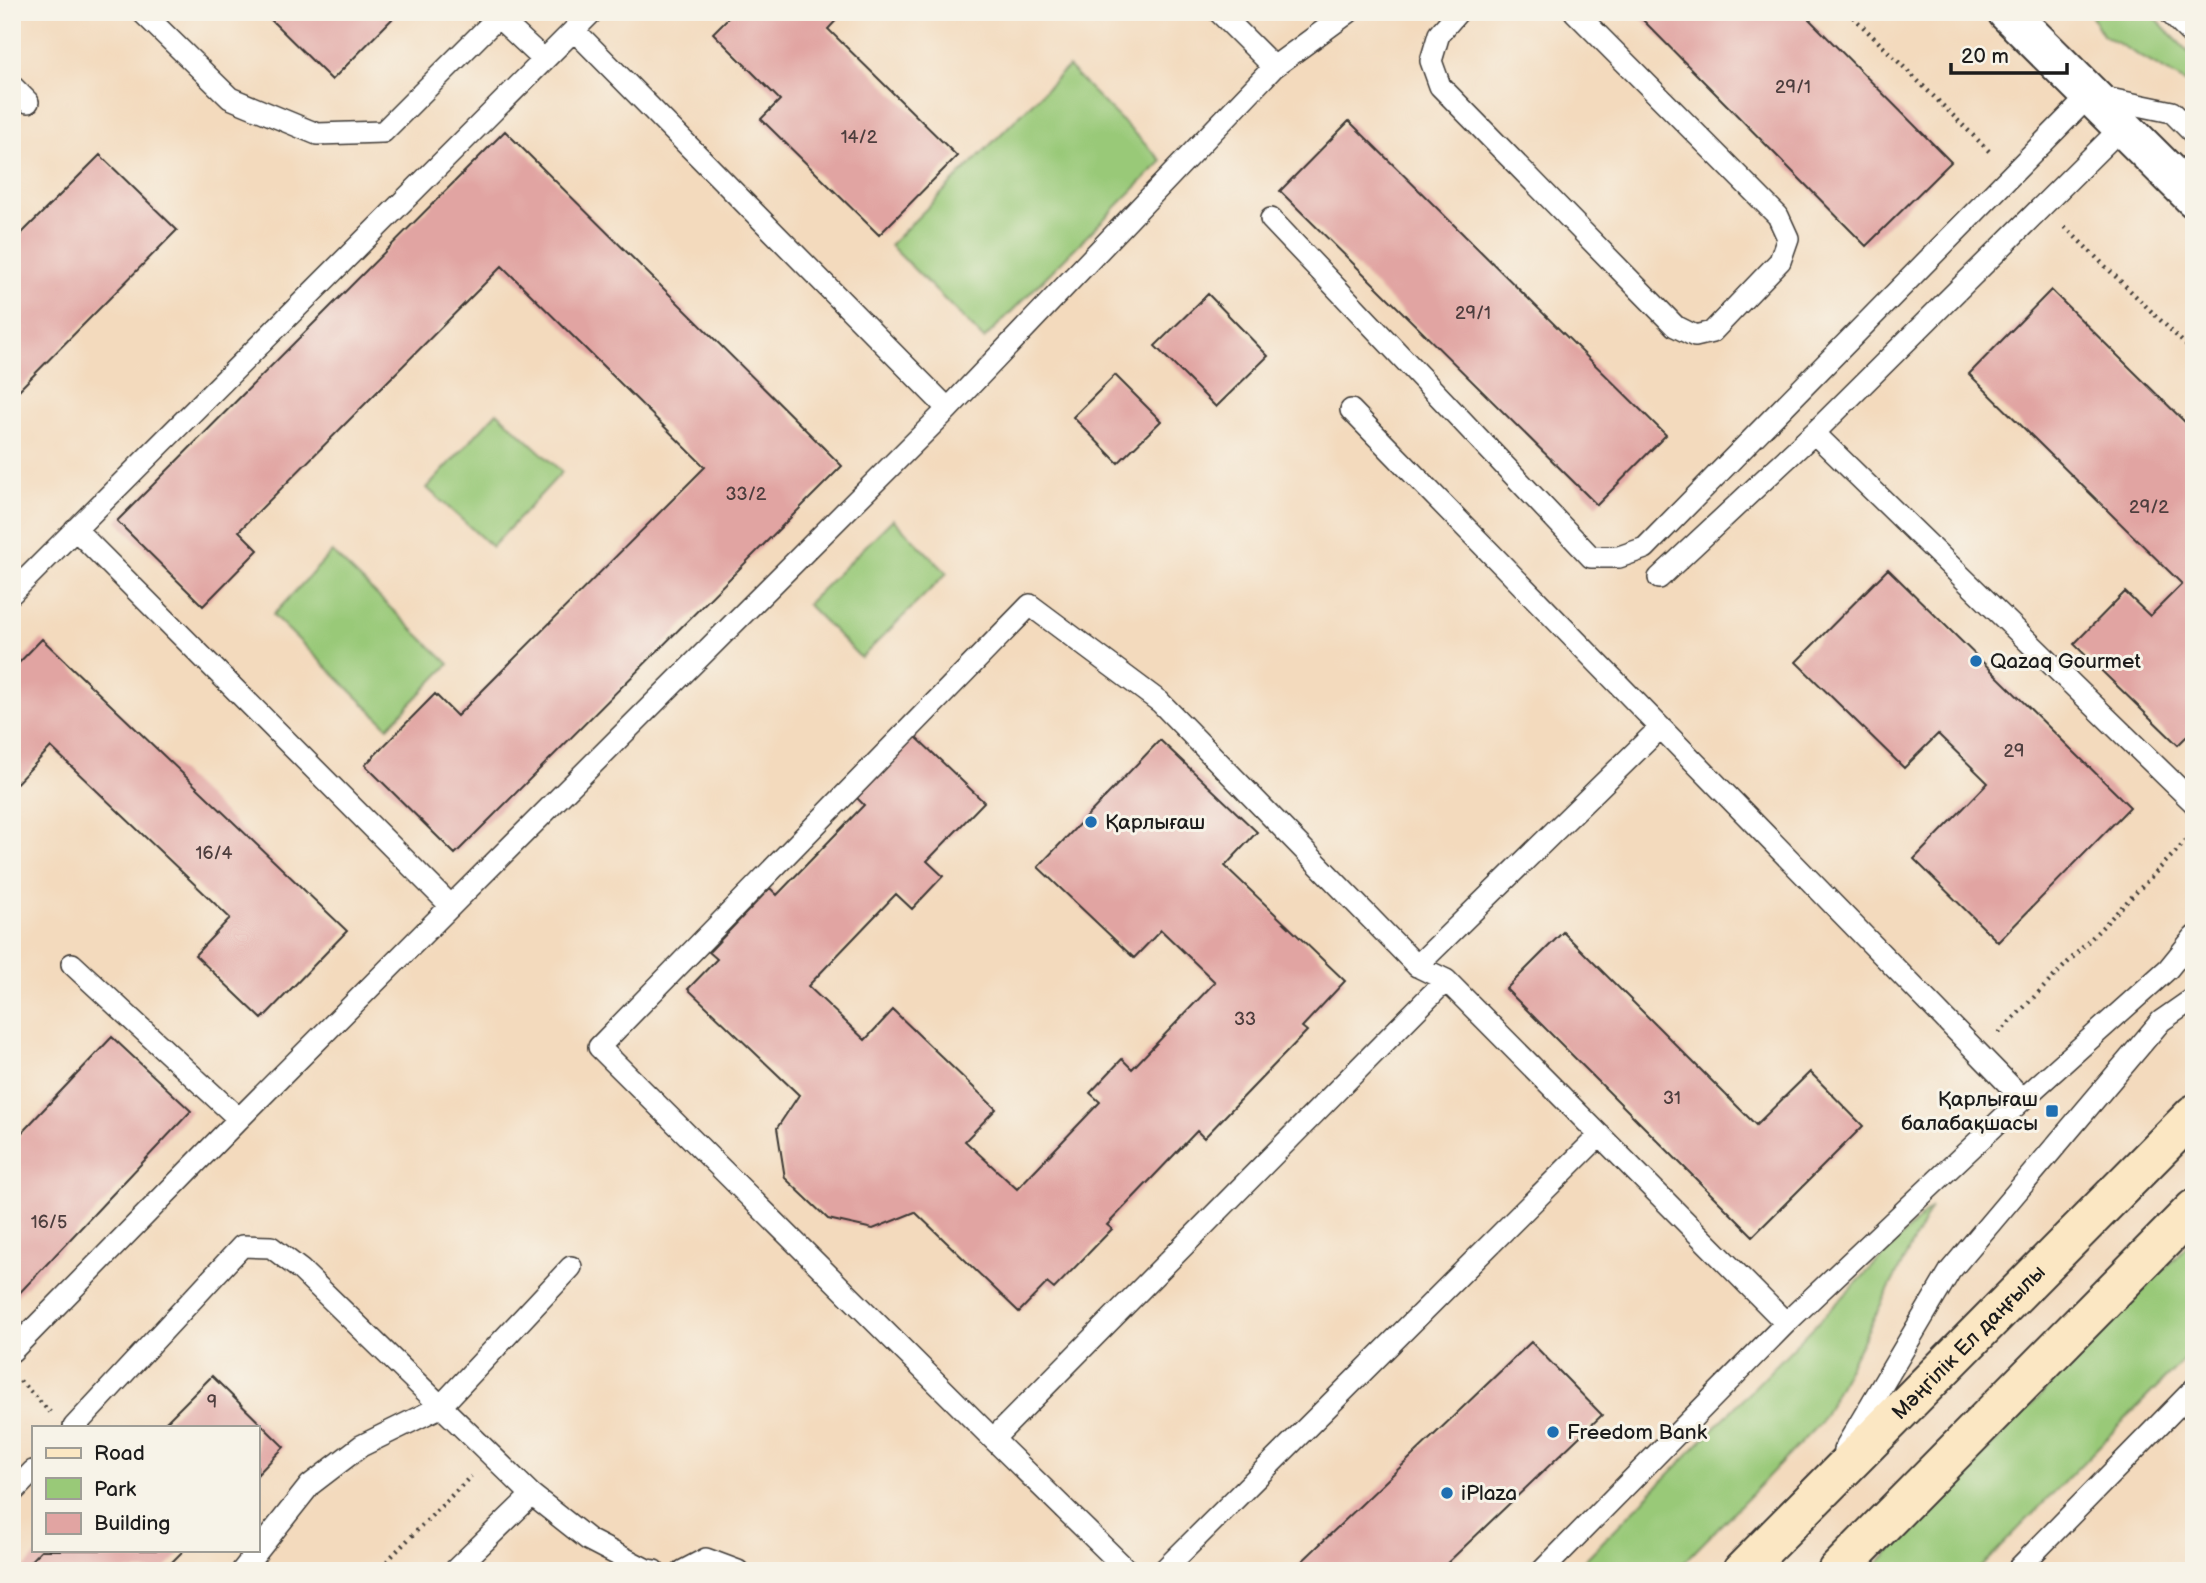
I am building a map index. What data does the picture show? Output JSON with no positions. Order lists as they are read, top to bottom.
{
  "streets": {
    "main road": ["Мәңгілік Ел даңғылы"]
  },
  "places": {
    "other": [
      "Qazaq Gourmet",
      "Қарлығаш",
      "Freedom Bank",
      "iPlaza"
    ],
    "transit": ["Қарлығаш балабақшасы"]
  },
  "house_numbers": [
    "29/1",
    "14/2",
    "29/1",
    "33/2",
    "29/2",
    "29",
    "16/4",
    "33",
    "31",
    "16/5",
    "9"
  ],
  "legend": ["Road", "Park", "Building"],
  "scale_bar": "20 m"
}
